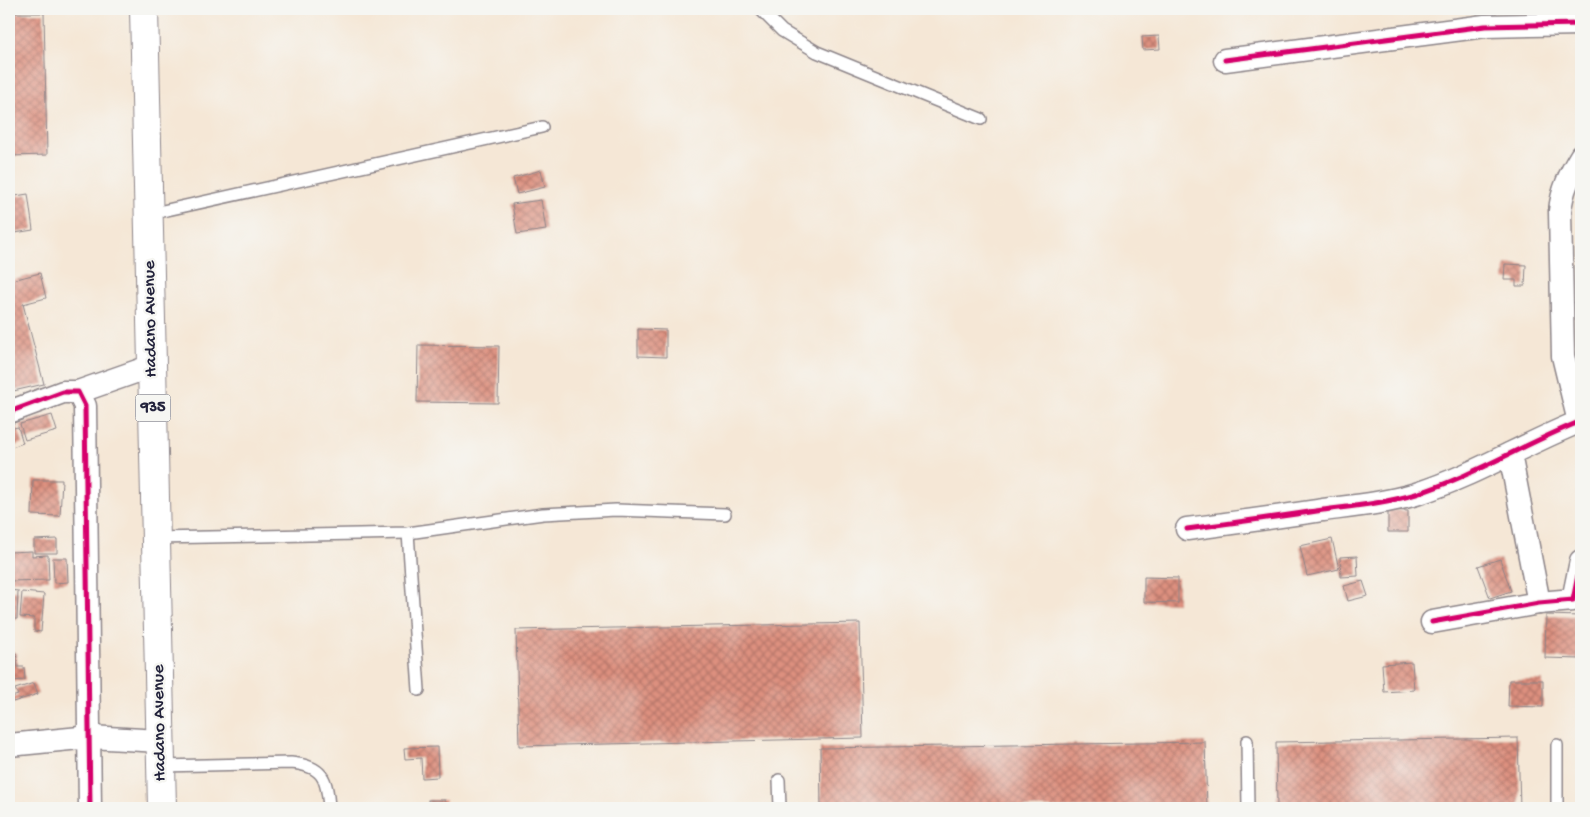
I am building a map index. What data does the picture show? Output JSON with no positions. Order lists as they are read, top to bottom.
{
  "streets": {
    "main road": ["Hadano Avenue", "935"]
  }
}
